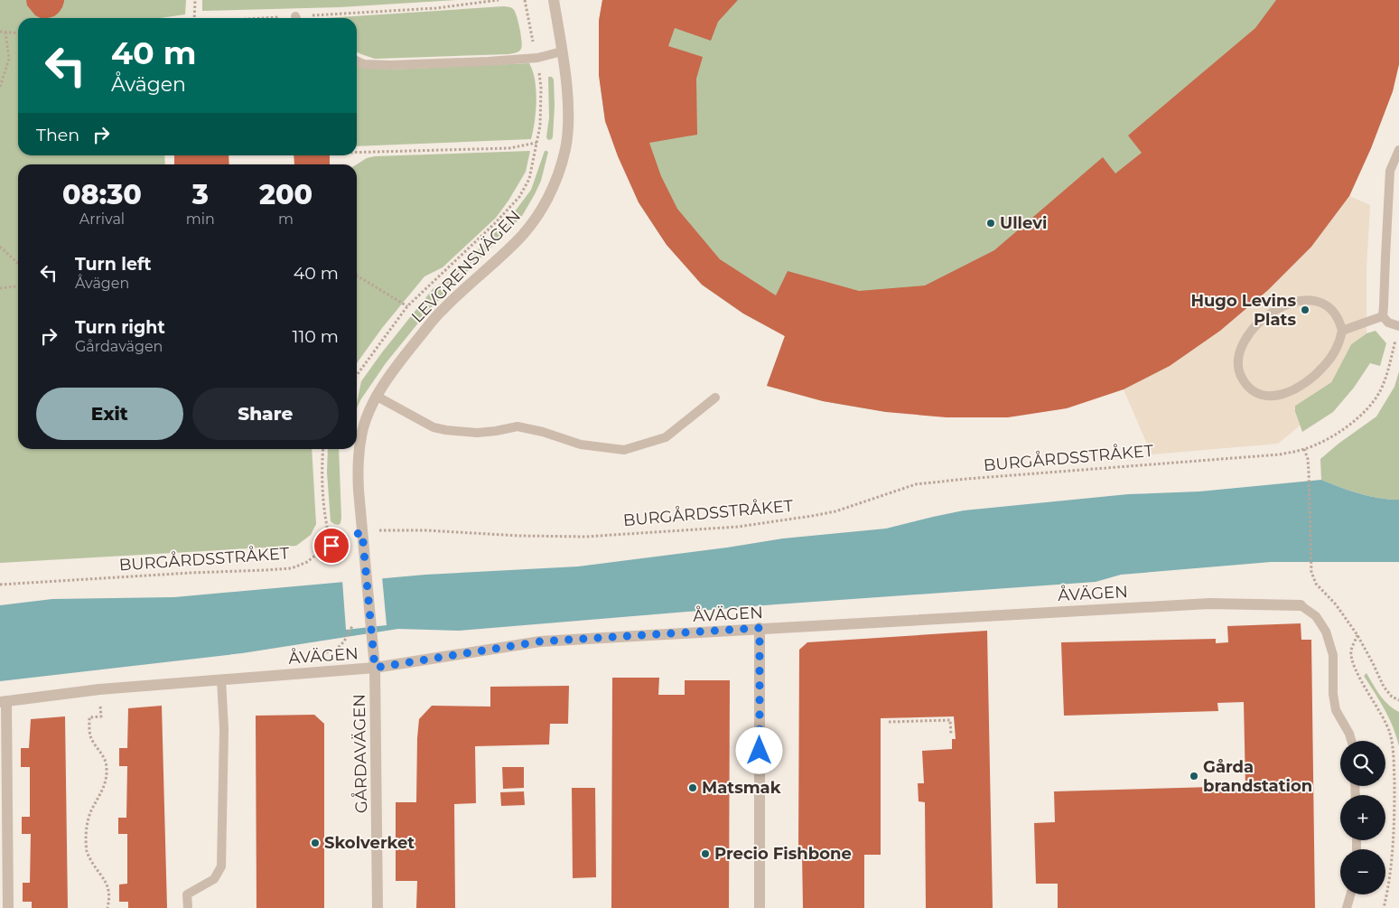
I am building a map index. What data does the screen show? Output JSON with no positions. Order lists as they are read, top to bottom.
{
  "streets": {
    "street": ["LEVGRENSVÄGEN", "ÅVÄGEN", "GÅRDAVÄGEN"],
    "path": ["BURGÅRDSSTRÅKET"]
  },
  "crossings": [
    ["LEVGRENSVÄGEN", "BURGÅRDSSTRÅKET"],
    ["LEVGRENSVÄGEN", "GÅRDAVÄGEN"],
    ["ÅVÄGEN", "GÅRDAVÄGEN"]
  ],
  "places": [
    "Ullevi",
    "Hugo Levins Plats",
    "Gårda brandstation",
    "Matsmak",
    "Skolverket",
    "Precio Fishbone"
  ],
  "page": {
    "turn": ["40 m", "Åvägen"],
    "then": "Then",
    "eta": [
      "08:30",
      "Arrival",
      "3",
      "min",
      "200",
      "m"
    ],
    "list": [
      {
        "name": "Turn left",
        "note": "Åvägen",
        "value": "40 m"
      },
      {
        "name": "Turn right",
        "note": "Gårdavägen",
        "value": "110 m"
      }
    ],
    "buttons": ["Exit", "Share"],
    "map_buttons": ["+", "−"]
  }
}
